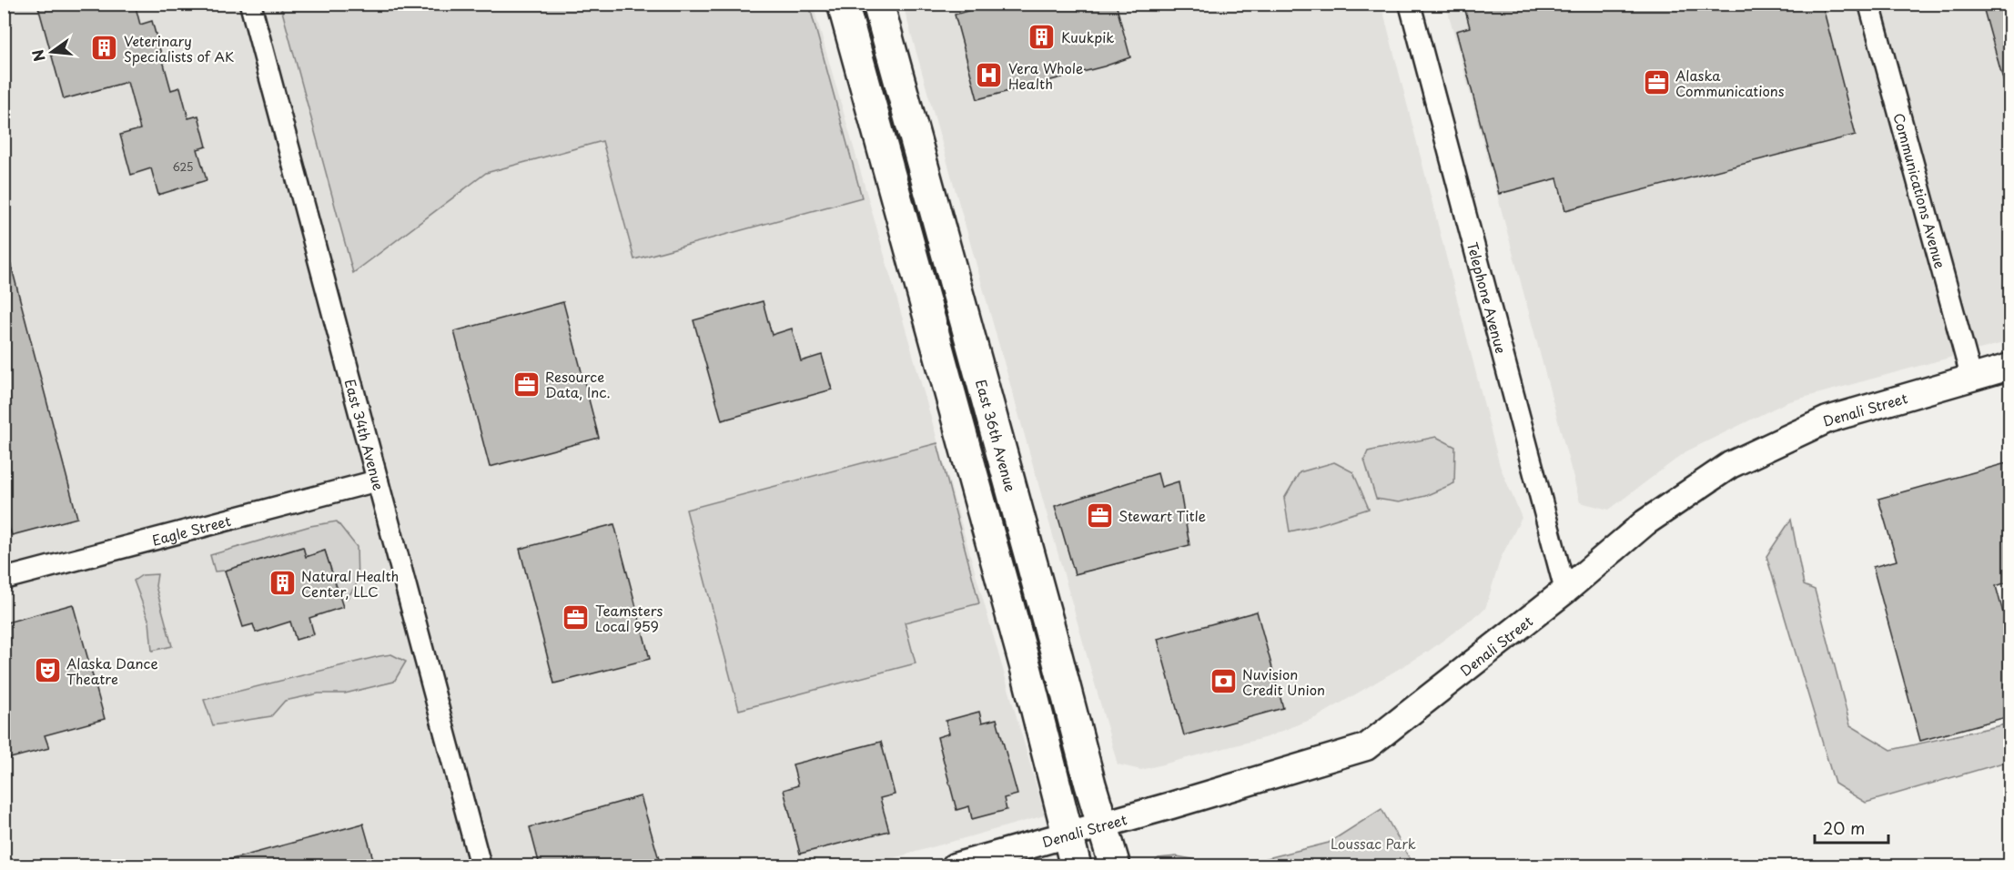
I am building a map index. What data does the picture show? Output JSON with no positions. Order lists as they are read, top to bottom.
{
  "streets": {
    "main road": ["East 36th Avenue"],
    "street": [
      "Communications Avenue",
      "Telephone Avenue",
      "Denali Street",
      "East 34th Avenue",
      "Eagle Street"
    ]
  },
  "crossings": [
    ["Communications Avenue", "Denali Street"],
    ["Telephone Avenue", "Denali Street"],
    ["Denali Street", "East 36th Avenue"],
    ["East 34th Avenue", "Eagle Street"]
  ],
  "parks": ["Loussac Park"],
  "places": {
    "building": ["Kuukpik", "Veterinary Specialists of AK", "Natural Health Center, LLC"],
    "hospital": ["Vera Whole Health"],
    "office": [
      "Alaska Communications",
      "Resource Data, Inc.",
      "Stewart Title",
      "Teamsters Local 959"
    ],
    "theatre": ["Alaska Dance Theatre"],
    "bank": ["Nuvision Credit Union"]
  },
  "house_numbers": ["625"],
  "scale_bar": "20 m",
  "north": "left"
}
